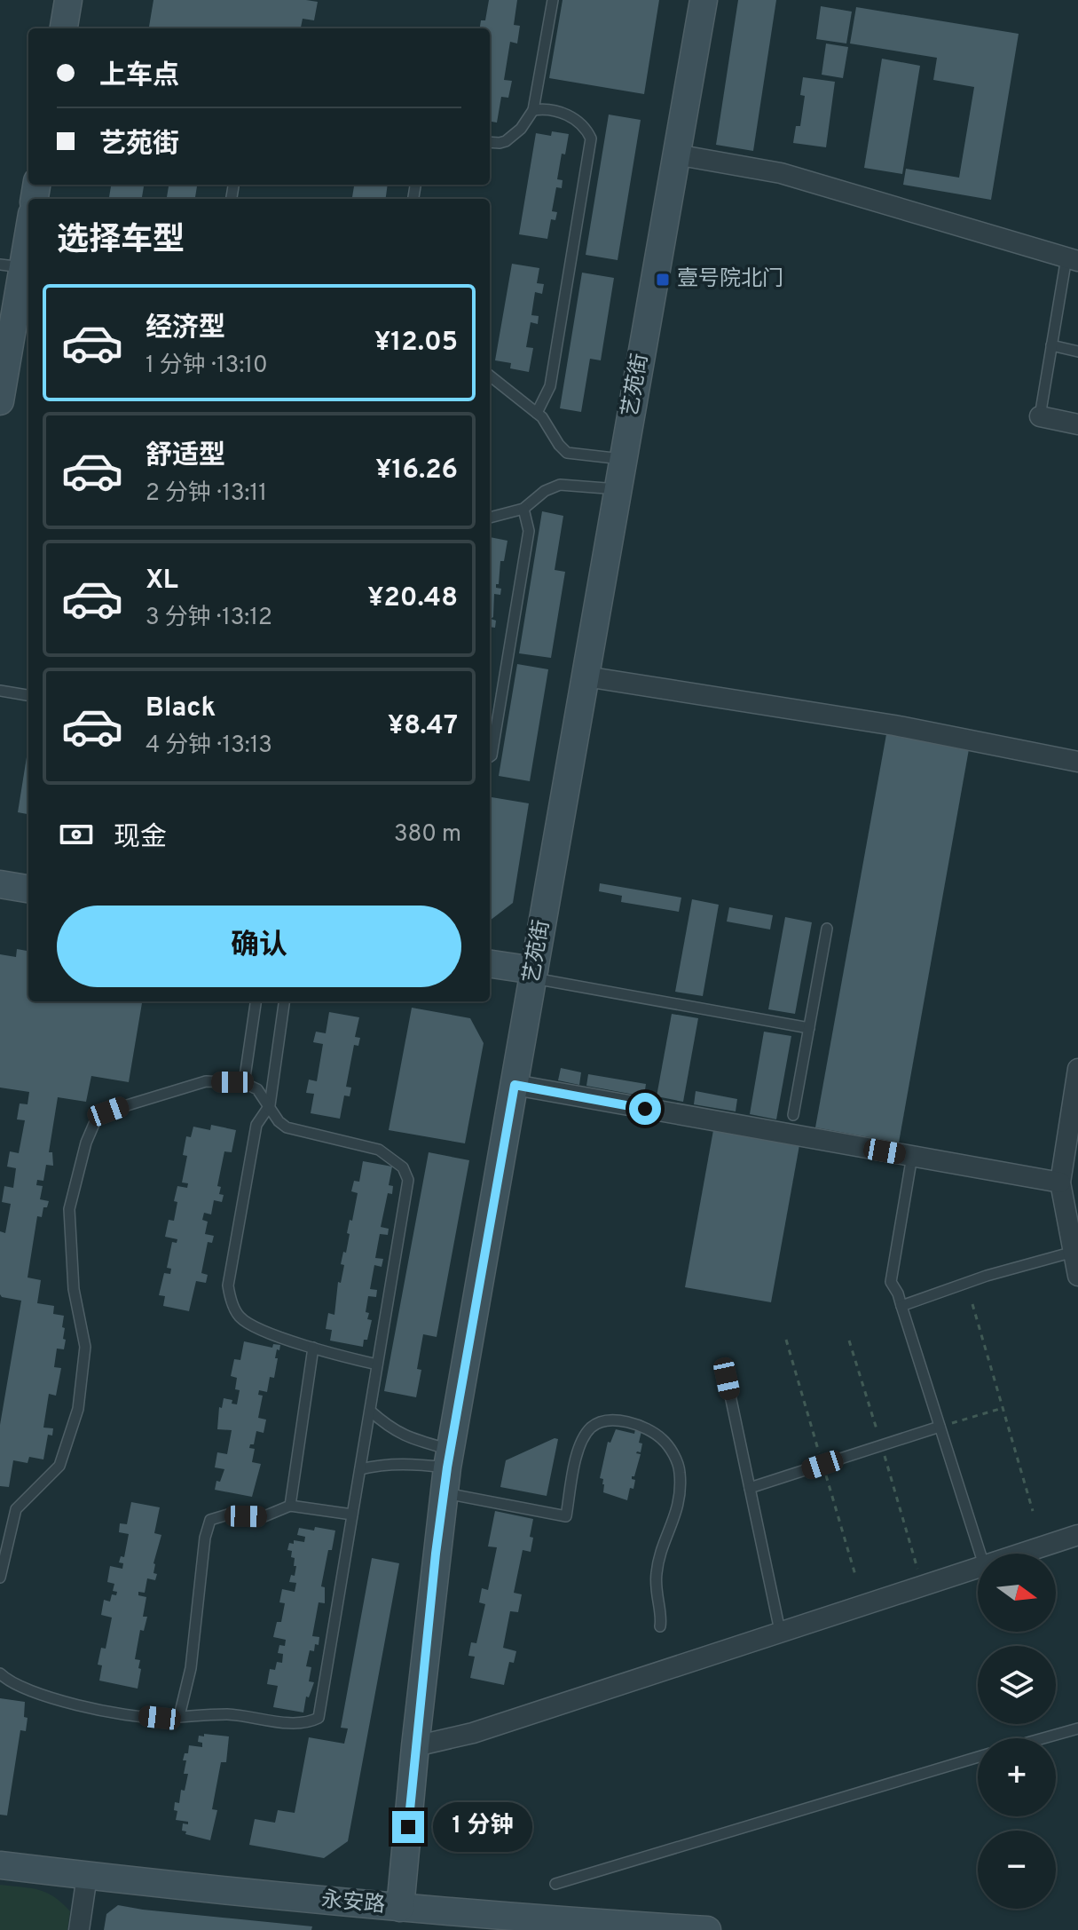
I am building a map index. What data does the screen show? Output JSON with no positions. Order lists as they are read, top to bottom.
{
  "streets": {
    "street": ["艺苑街", "永安路"]
  },
  "crossings": [
    ["艺苑街", "永安路"]
  ],
  "places": {
    "transit": ["壹号院北门"]
  },
  "north": "right",
  "page": {
    "banner": ["上车点", "艺苑街"],
    "heading": "选择车型",
    "list": [
      {
        "name": "经济型",
        "note": "1 分钟 · 13:10",
        "value": "¥12.05"
      },
      {
        "name": "舒适型",
        "note": "2 分钟 · 13:11",
        "value": "¥16.26"
      },
      {
        "name": "XL",
        "note": "3 分钟 · 13:12",
        "value": "¥20.48"
      },
      {
        "name": "Black",
        "note": "4 分钟 · 13:13",
        "value": "¥8.47"
      }
    ],
    "pay": ["现金", "380 m"],
    "buttons": "确认",
    "map_buttons": ["+", "−"],
    "bubble": "1 分钟"
  }
}
